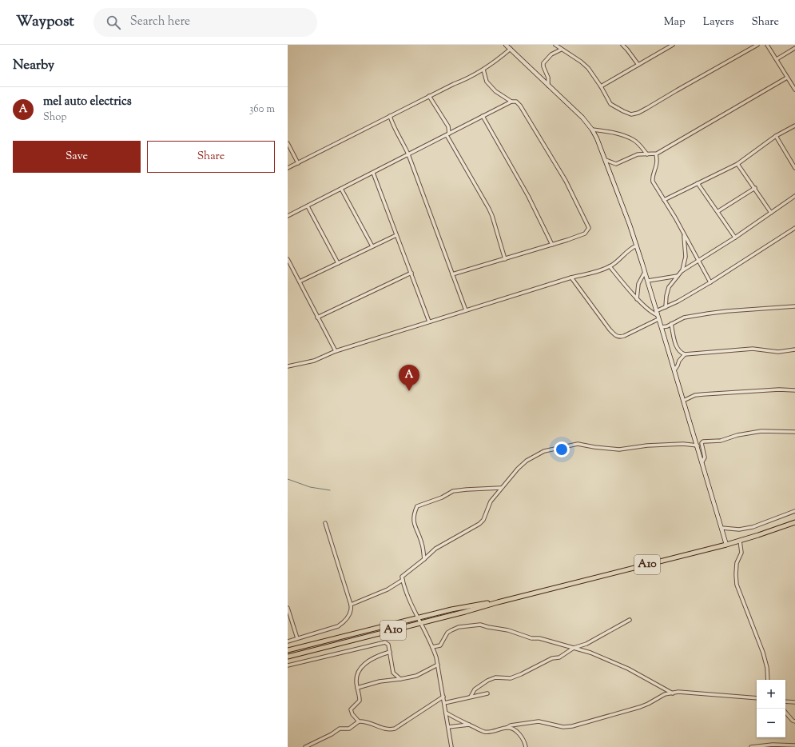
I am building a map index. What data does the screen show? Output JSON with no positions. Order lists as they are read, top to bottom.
{
  "streets": {
    "main road": ["A10"]
  },
  "page": {
    "header": "Waypost",
    "search": "Search here",
    "nav": ["Map", "Layers", "Share"],
    "heading": "Nearby",
    "list": [
      {
        "mark": "A",
        "name": "mel auto electrics",
        "note": "Shop",
        "value": "360 m"
      }
    ],
    "buttons": ["Save", "Share"],
    "pins": "A",
    "map_buttons": ["+", "−"]
  }
}
